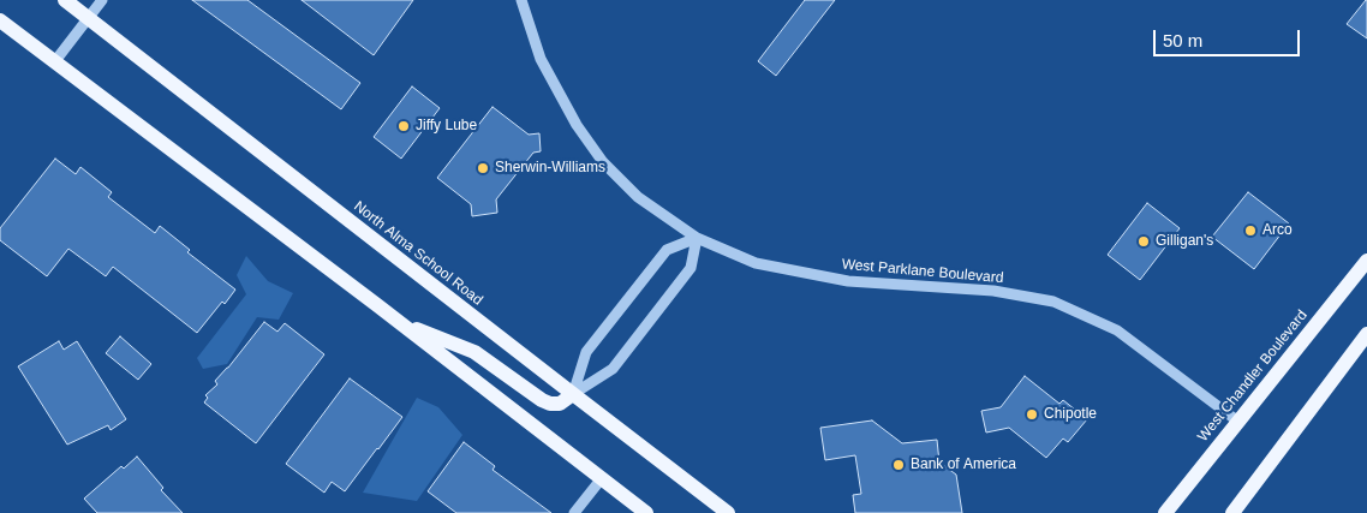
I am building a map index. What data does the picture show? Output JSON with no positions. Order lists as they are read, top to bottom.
{
  "streets": {
    "main road": ["North Alma School Road", "West Chandler Boulevard"],
    "street": ["West Parklane Boulevard"]
  },
  "crossings": [
    ["West Parklane Boulevard", "West Chandler Boulevard"]
  ],
  "places": [
    "Jiffy Lube",
    "Sherwin-Williams",
    "Arco",
    "Gilligan's",
    "Chipotle",
    "Bank of America"
  ],
  "scale_bar": "50 m"
}
